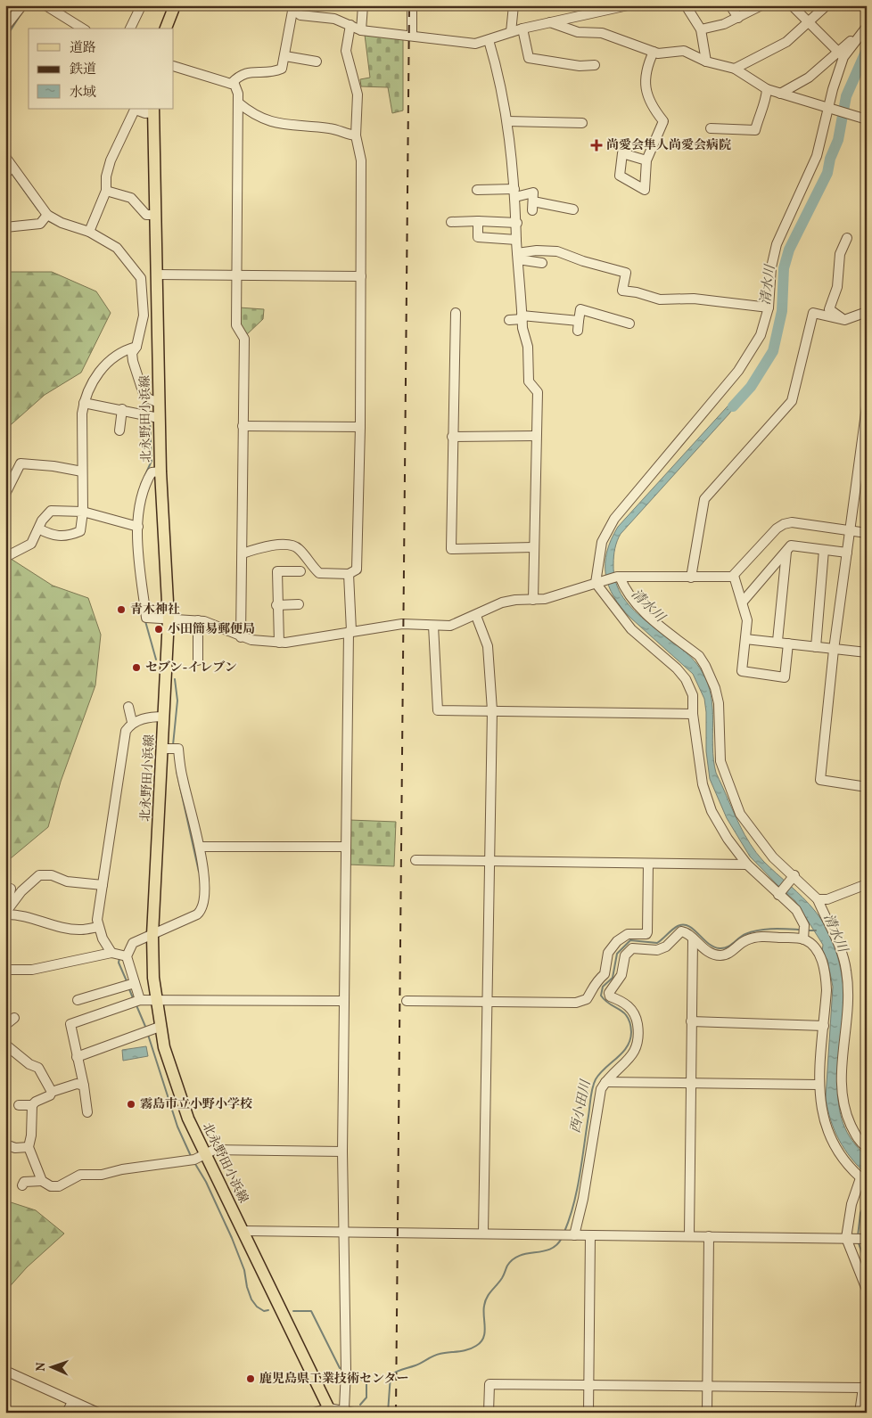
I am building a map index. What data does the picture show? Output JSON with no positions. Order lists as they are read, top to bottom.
{
  "streets": {
    "main road": ["北永野田小浜線"]
  },
  "water": ["清水川", "西小田川"],
  "places": {
    "health": ["尚愛会隼人尚愛会病院"],
    "other": [
      "青木神社",
      "小田簡易郵便局",
      "セブン-イレブン",
      "霧島市立小野小学校",
      "鹿児島県工業技術センター"
    ]
  },
  "legend": ["道路", "鉄道", "水域"],
  "north": "left"
}
